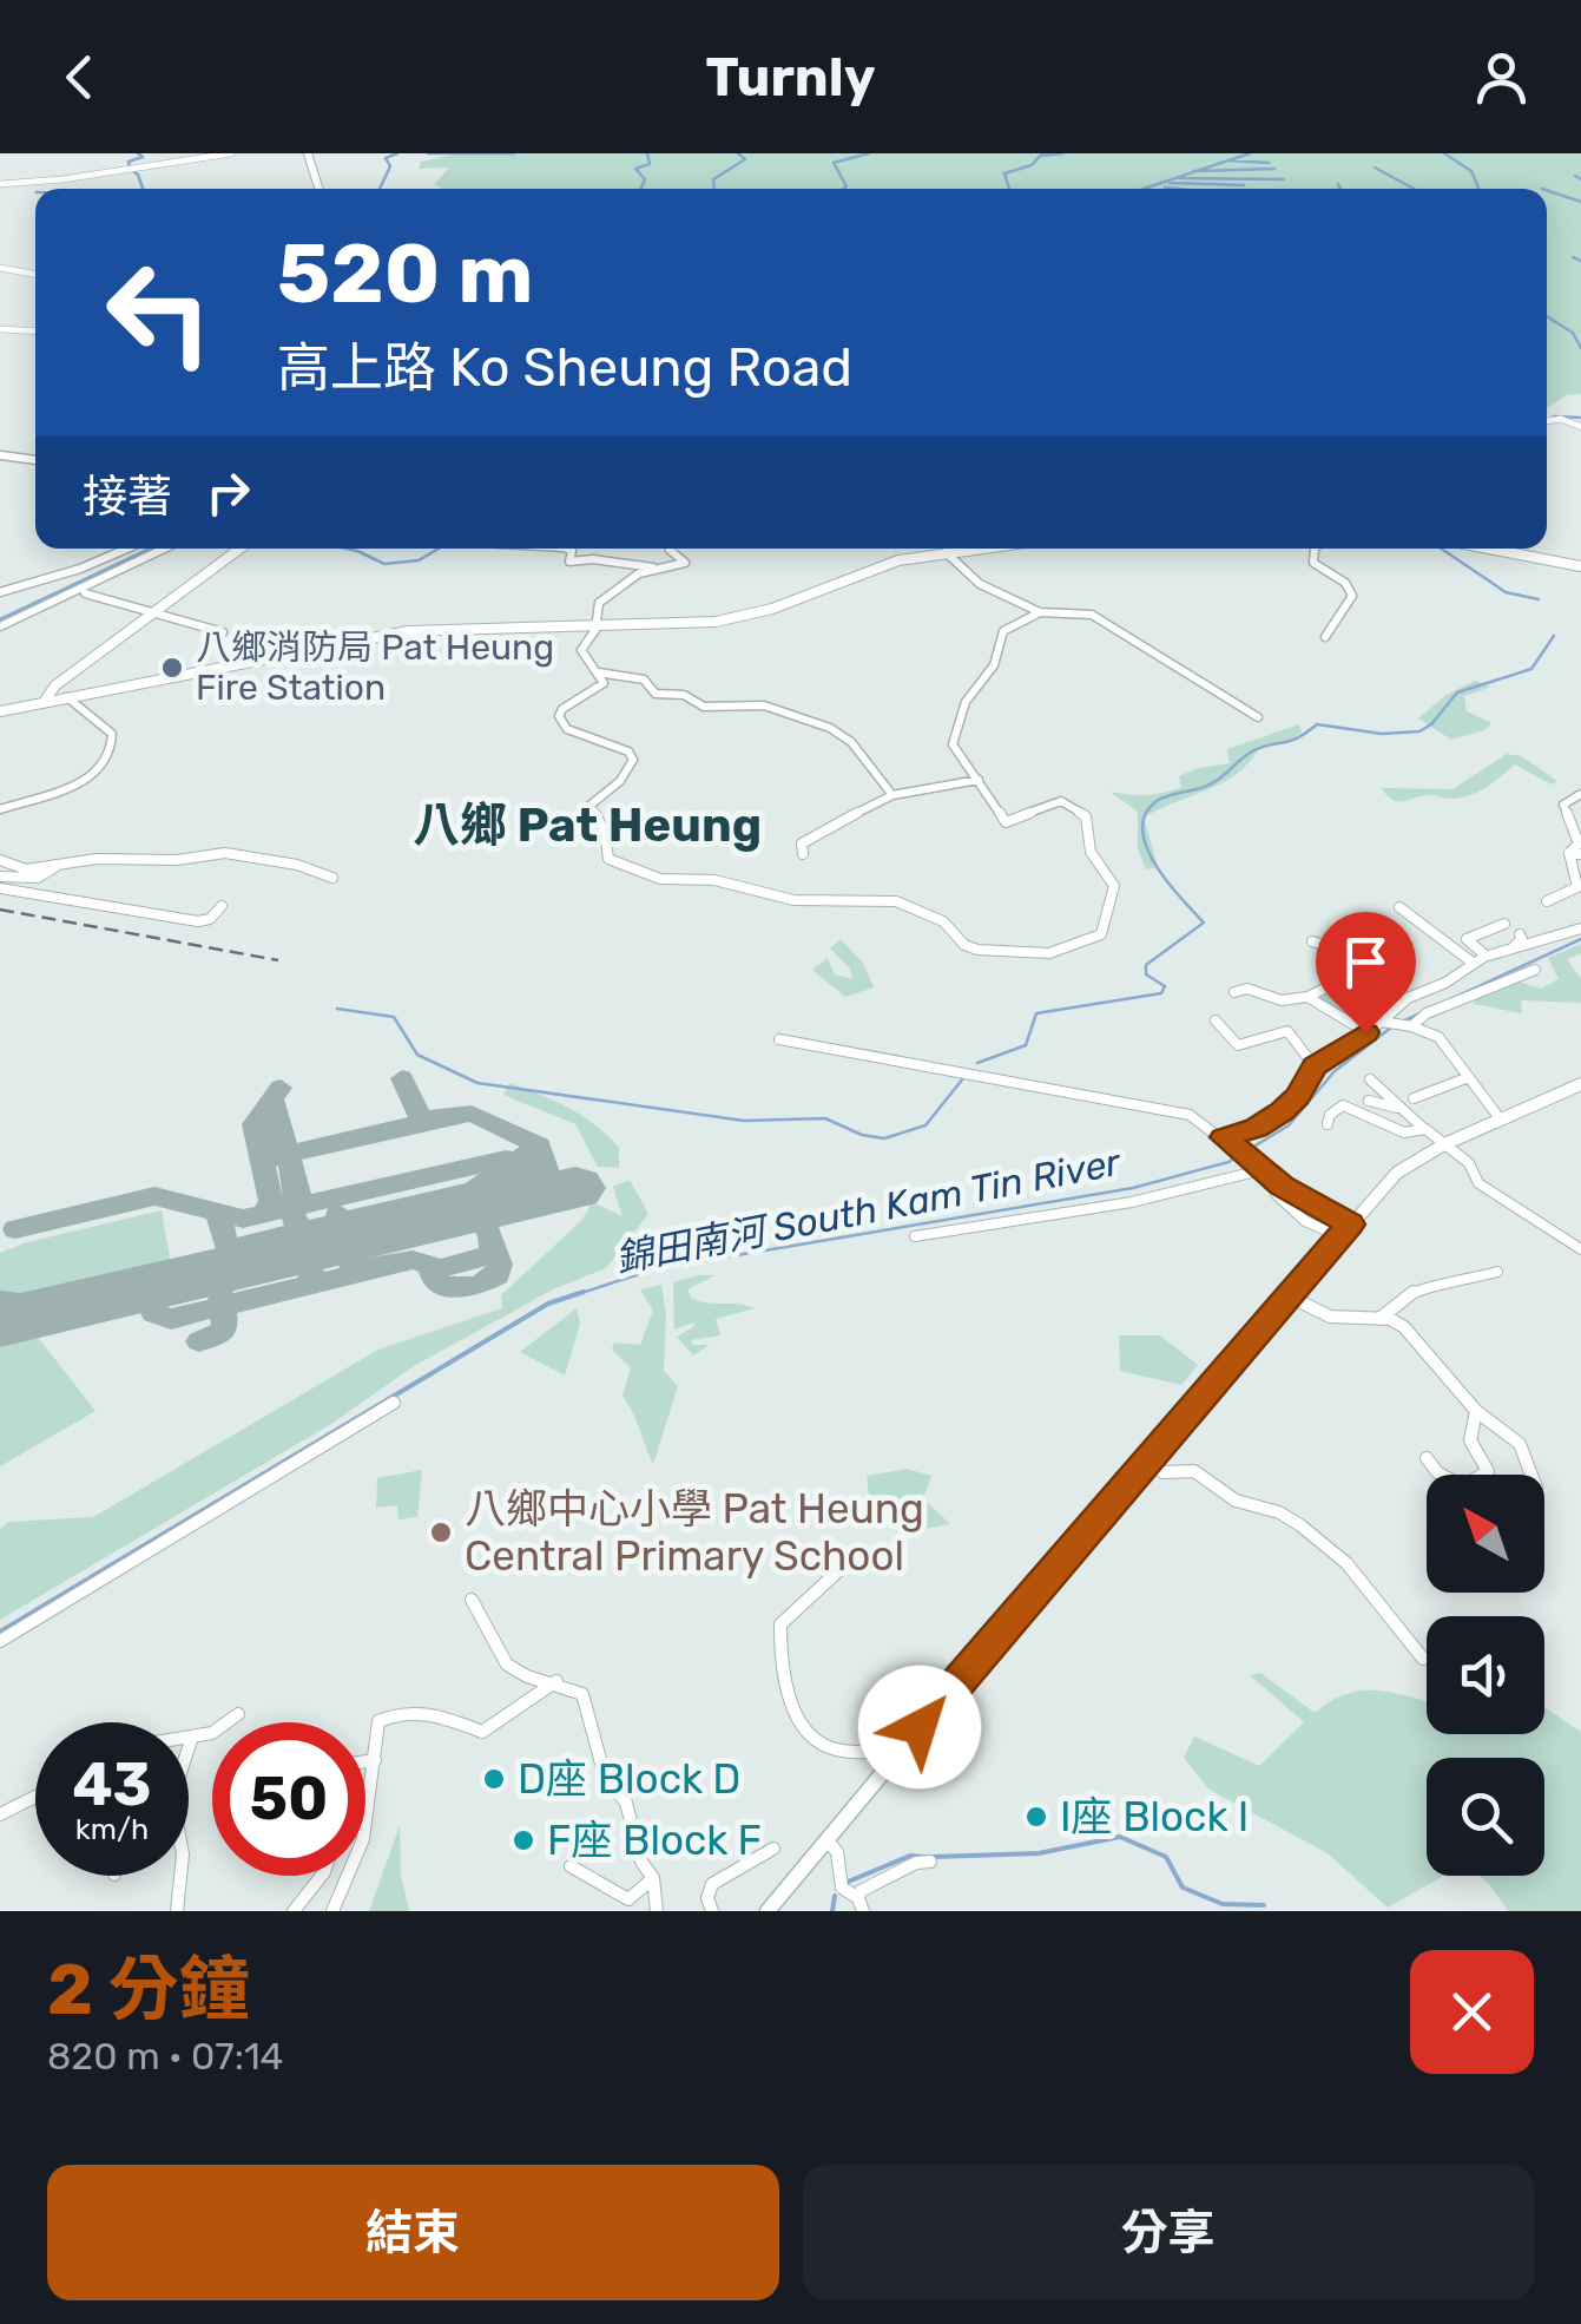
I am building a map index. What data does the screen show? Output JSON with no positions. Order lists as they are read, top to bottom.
{
  "districts": ["八鄉 Pat Heung"],
  "water": ["錦田南河 South Kam Tin River"],
  "places": [
    "八鄉消防局 Pat Heung Fire Station",
    "八鄉中心小學 Pat Heung Central Primary School",
    "D座 Block D",
    "I座 Block I",
    "F座 Block F"
  ],
  "north": "top left",
  "page": {
    "header": "Turnly",
    "turn": ["520 m", "高上路 Ko Sheung Road"],
    "then": "接著",
    "speed": "43 km/h",
    "limit": "50",
    "heading": ["2 分鐘", "820 m · 07:14"],
    "buttons": ["結束", "分享"]
  }
}
